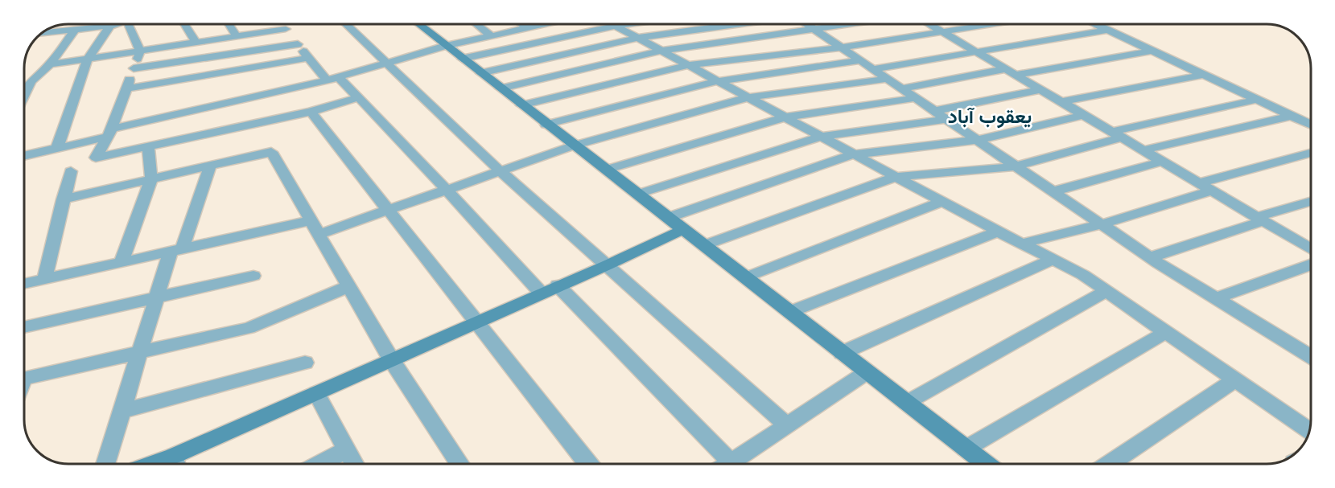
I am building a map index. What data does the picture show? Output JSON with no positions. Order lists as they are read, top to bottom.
{
  "districts": ["یعقوب آباد"]
}
